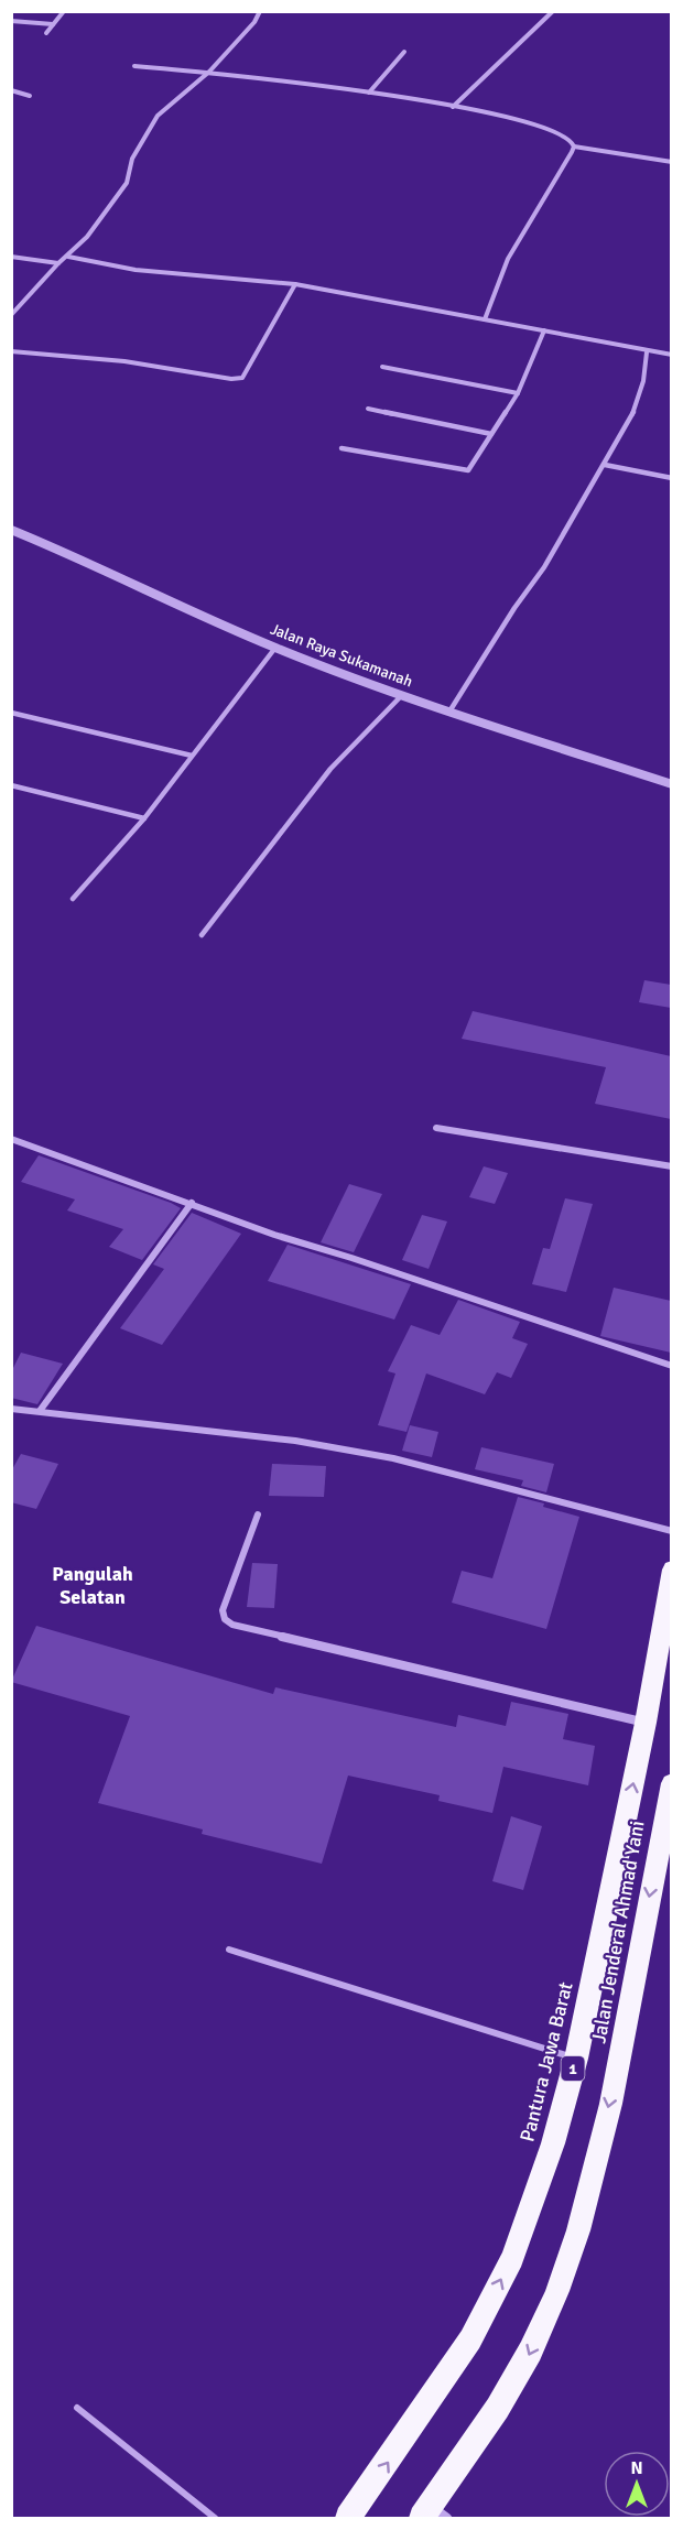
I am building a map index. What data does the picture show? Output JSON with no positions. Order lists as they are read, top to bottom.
{
  "streets": {
    "highway": ["Jalan Jenderal Ahmad Yani", "Pantura Jawa Barat", "1"],
    "street": ["Jalan Raya Sukamanah"]
  },
  "one_way": ["Jalan Jenderal Ahmad Yani", "Pantura Jawa Barat"],
  "districts": ["Pangulah Selatan"],
  "north": "top"
}
